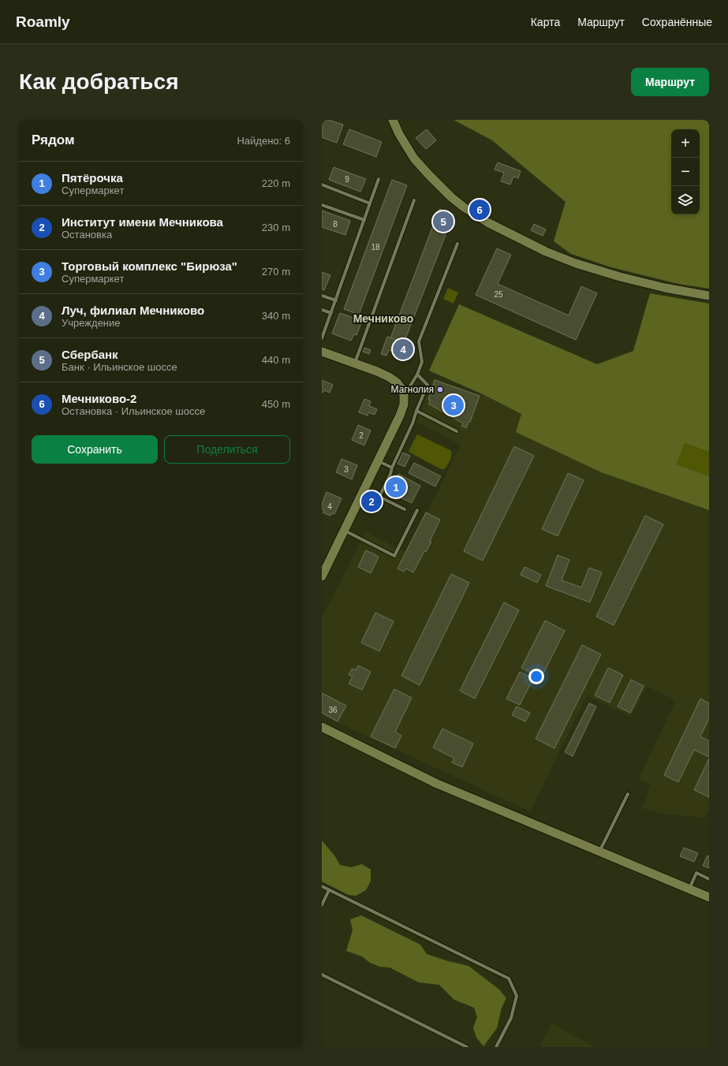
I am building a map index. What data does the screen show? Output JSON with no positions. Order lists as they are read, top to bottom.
{
  "districts": ["Мечниково"],
  "places": ["Магнолия"],
  "house_numbers": [
    "9",
    "8",
    "18",
    "25",
    "2",
    "3",
    "4",
    "36"
  ],
  "page": {
    "header": "Roamly",
    "nav": ["Карта", "Маршрут", "Сохранённые"],
    "buttons": [
      "Маршрут",
      ["Сохранить", "Поделиться"]
    ],
    "title": "Как добраться",
    "heading": ["Рядом", "Найдено: 6"],
    "map_buttons": ["+", "−"],
    "list": [
      {
        "mark": "1",
        "name": "Пятёрочка",
        "note": "Супермаркет",
        "value": "220 m"
      },
      {
        "mark": "2",
        "name": "Институт имени Мечникова",
        "note": "Остановка",
        "value": "230 m"
      },
      {
        "mark": "3",
        "name": "Торговый комплекс \"Бирюза\"",
        "note": "Супермаркет",
        "value": "270 m"
      },
      {
        "mark": "4",
        "name": "Луч, филиал Мечниково",
        "note": "Учреждение",
        "value": "340 m"
      },
      {
        "mark": "5",
        "name": "Сбербанк",
        "note": "Банк · Ильинское шоссе",
        "value": "440 m"
      },
      {
        "mark": "6",
        "name": "Мечниково-2",
        "note": "Остановка · Ильинское шоссе",
        "value": "450 m"
      }
    ],
    "pins": [
      "6",
      "5",
      "4",
      "3",
      "1",
      "2"
    ]
  }
}
